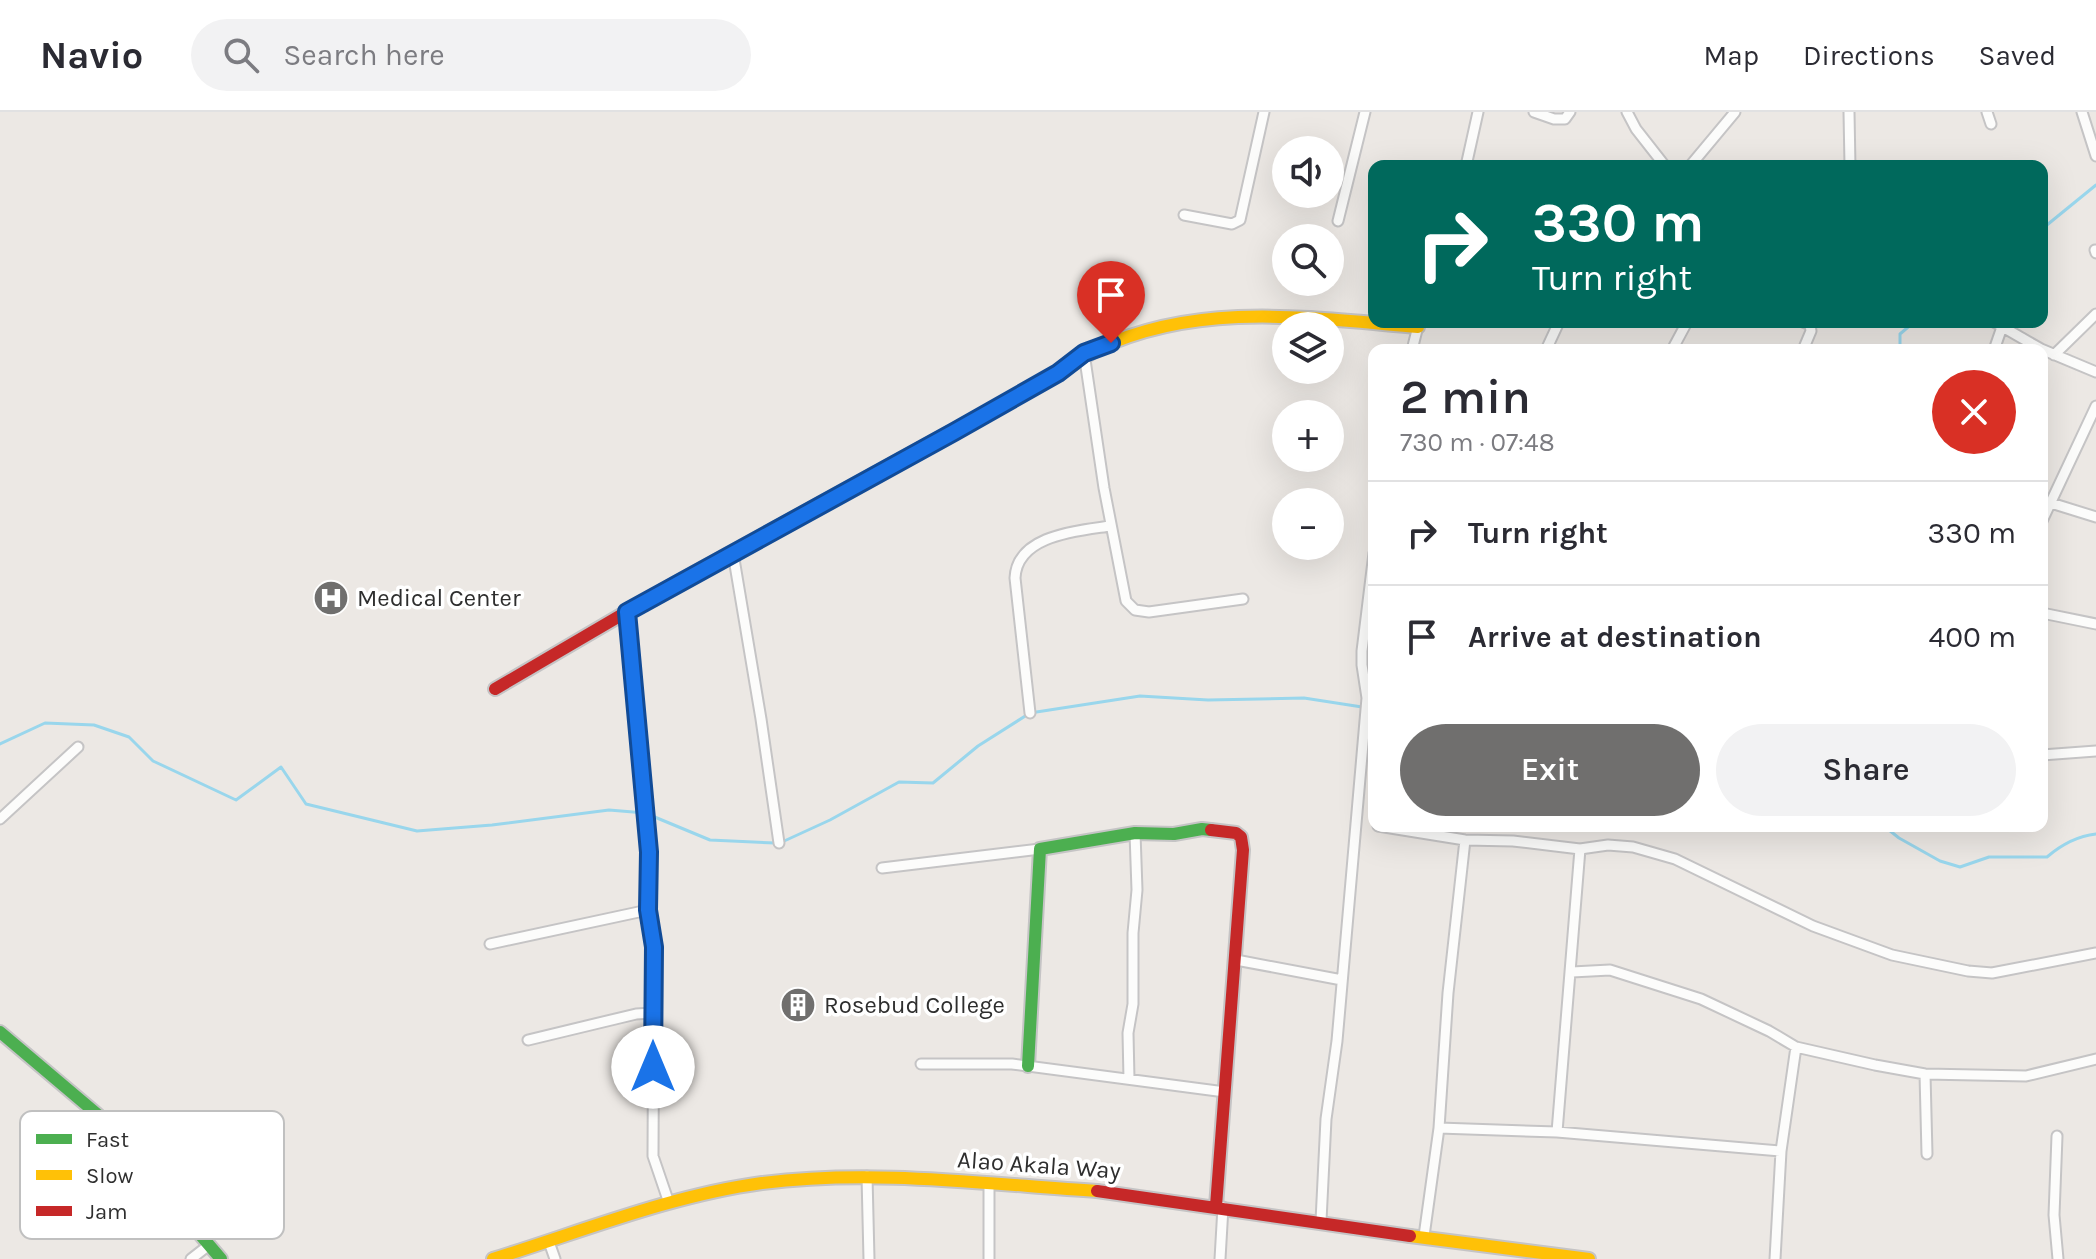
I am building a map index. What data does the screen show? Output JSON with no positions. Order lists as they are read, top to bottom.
{
  "streets": {
    "street": ["Alao Akala Way"]
  },
  "places": {
    "hospital": ["Medical Center"],
    "building": ["Rosebud College"]
  },
  "legend": ["Fast", "Slow", "Jam"],
  "page": {
    "header": "Navio",
    "search": "Search here",
    "nav": ["Map", "Directions", "Saved"],
    "map_buttons": ["+", "−"],
    "turn": ["330 m", "Turn right"],
    "heading": ["2 min", "730 m · 07:48"],
    "list": [
      {
        "name": "Turn right",
        "value": "330 m"
      },
      {
        "name": "Arrive at destination",
        "value": "400 m"
      }
    ],
    "buttons": ["Exit", "Share"]
  }
}
